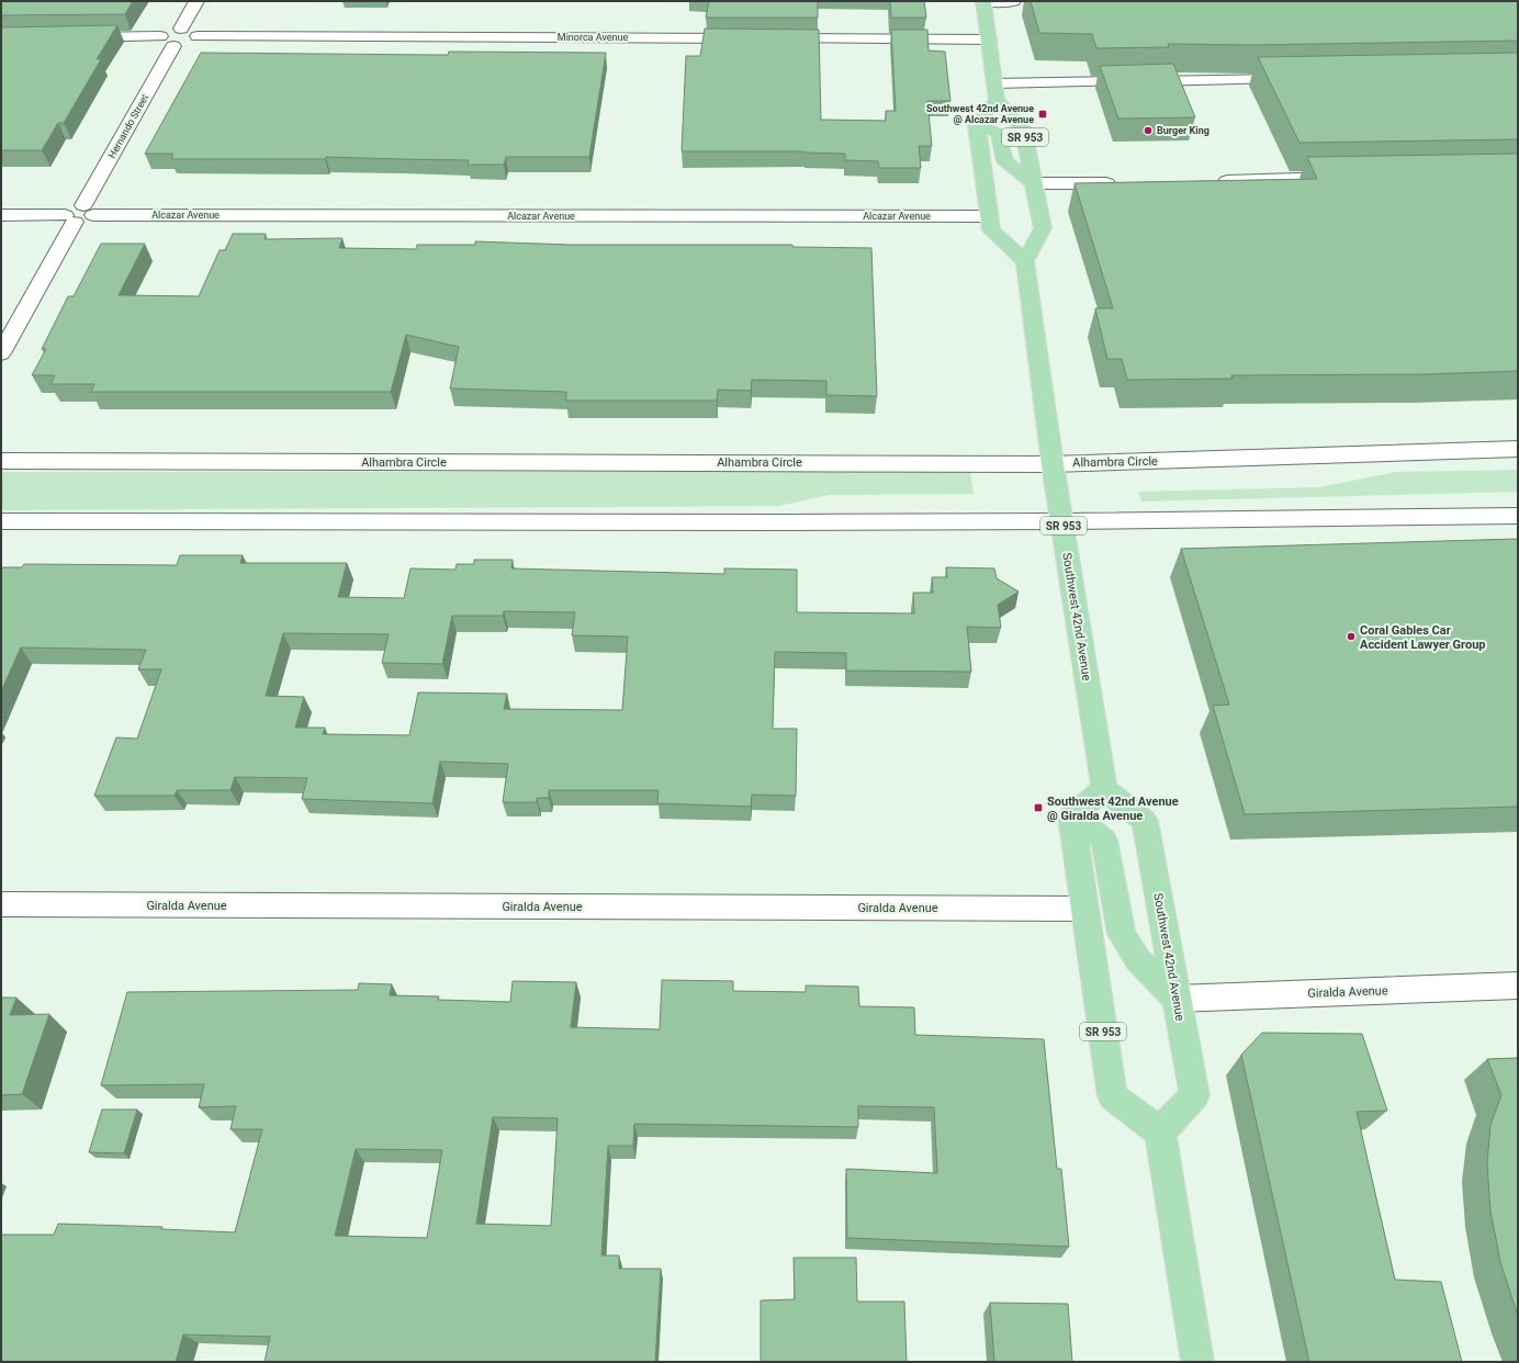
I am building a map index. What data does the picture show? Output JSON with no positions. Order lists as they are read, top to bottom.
{
  "streets": {
    "main road": ["SR 953", "Southwest 42nd Avenue"],
    "street": [
      "Minorca Avenue",
      "Hernando Street",
      "Alcazar Avenue",
      "Alhambra Circle",
      "Giralda Avenue"
    ]
  },
  "crossings": [
    ["Minorca Avenue", "Hernando Street"],
    ["Hernando Street", "Alcazar Avenue"],
    ["SR 953", "Southwest 42nd Avenue"],
    ["SR 953", "Giralda Avenue"],
    ["Alhambra Circle", "Southwest 42nd Avenue"],
    ["Southwest 42nd Avenue", "Giralda Avenue"]
  ],
  "places": {
    "transit": ["Southwest 42nd Avenue @ Alcazar Avenue", "Southwest 42nd Avenue @ Giralda Avenue"],
    "other": ["Burger King", "Coral Gables Car Accident Lawyer Group"]
  }
}
